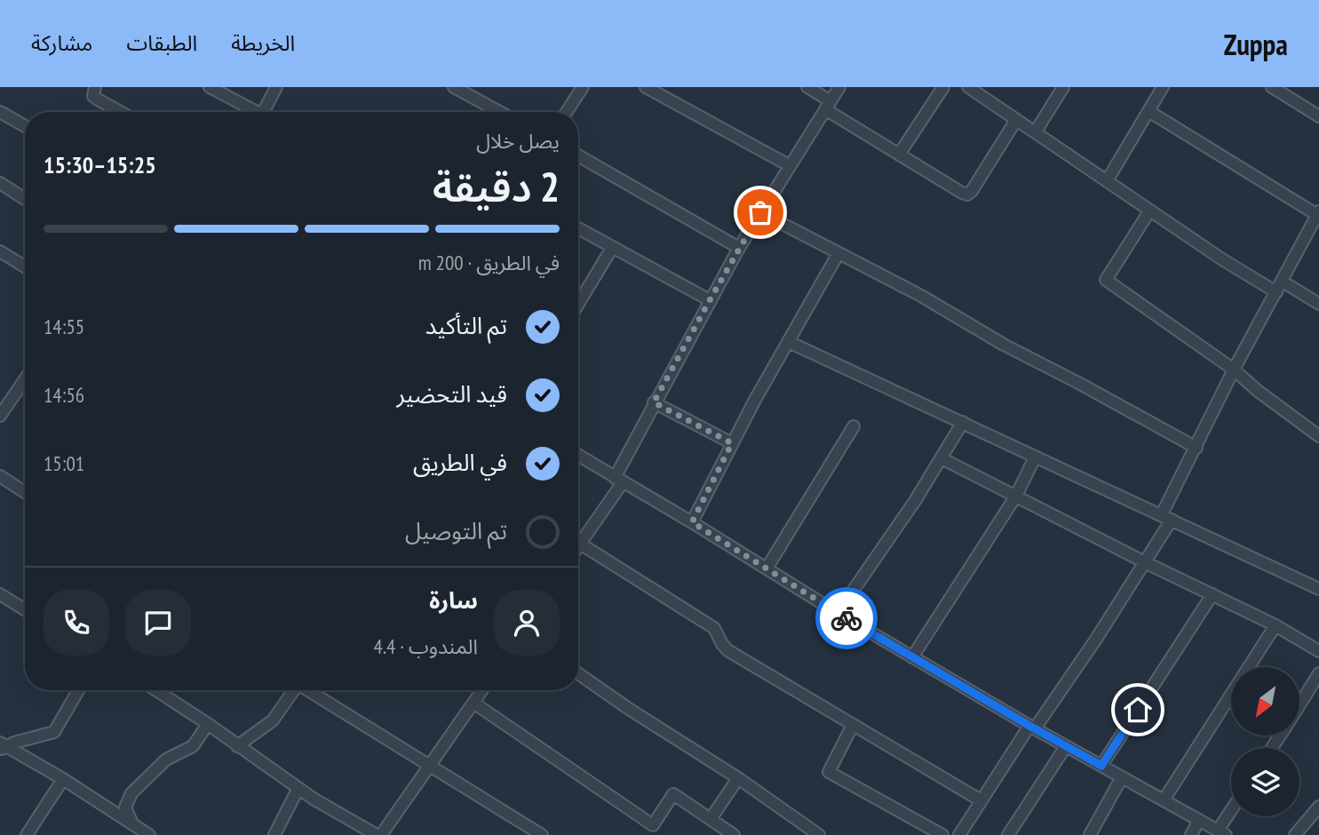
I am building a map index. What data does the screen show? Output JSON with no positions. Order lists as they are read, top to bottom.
{
  "north": "bottom left",
  "page": {
    "header": "Zuppa",
    "nav": ["الخريطة", "الطبقات", "مشاركة"],
    "heading": ["2 دقيقة", "يصل خلال", "15:25–15:30"],
    "panel": ["سارة", "المندوب · 4.4"],
    "bar": "في الطريق · 200 m",
    "list": [
      ["تم التأكيد", "14:55"],
      ["قيد التحضير", "14:56"],
      ["في الطريق", "15:01"],
      "تم التوصيل"
    ]
  }
}
